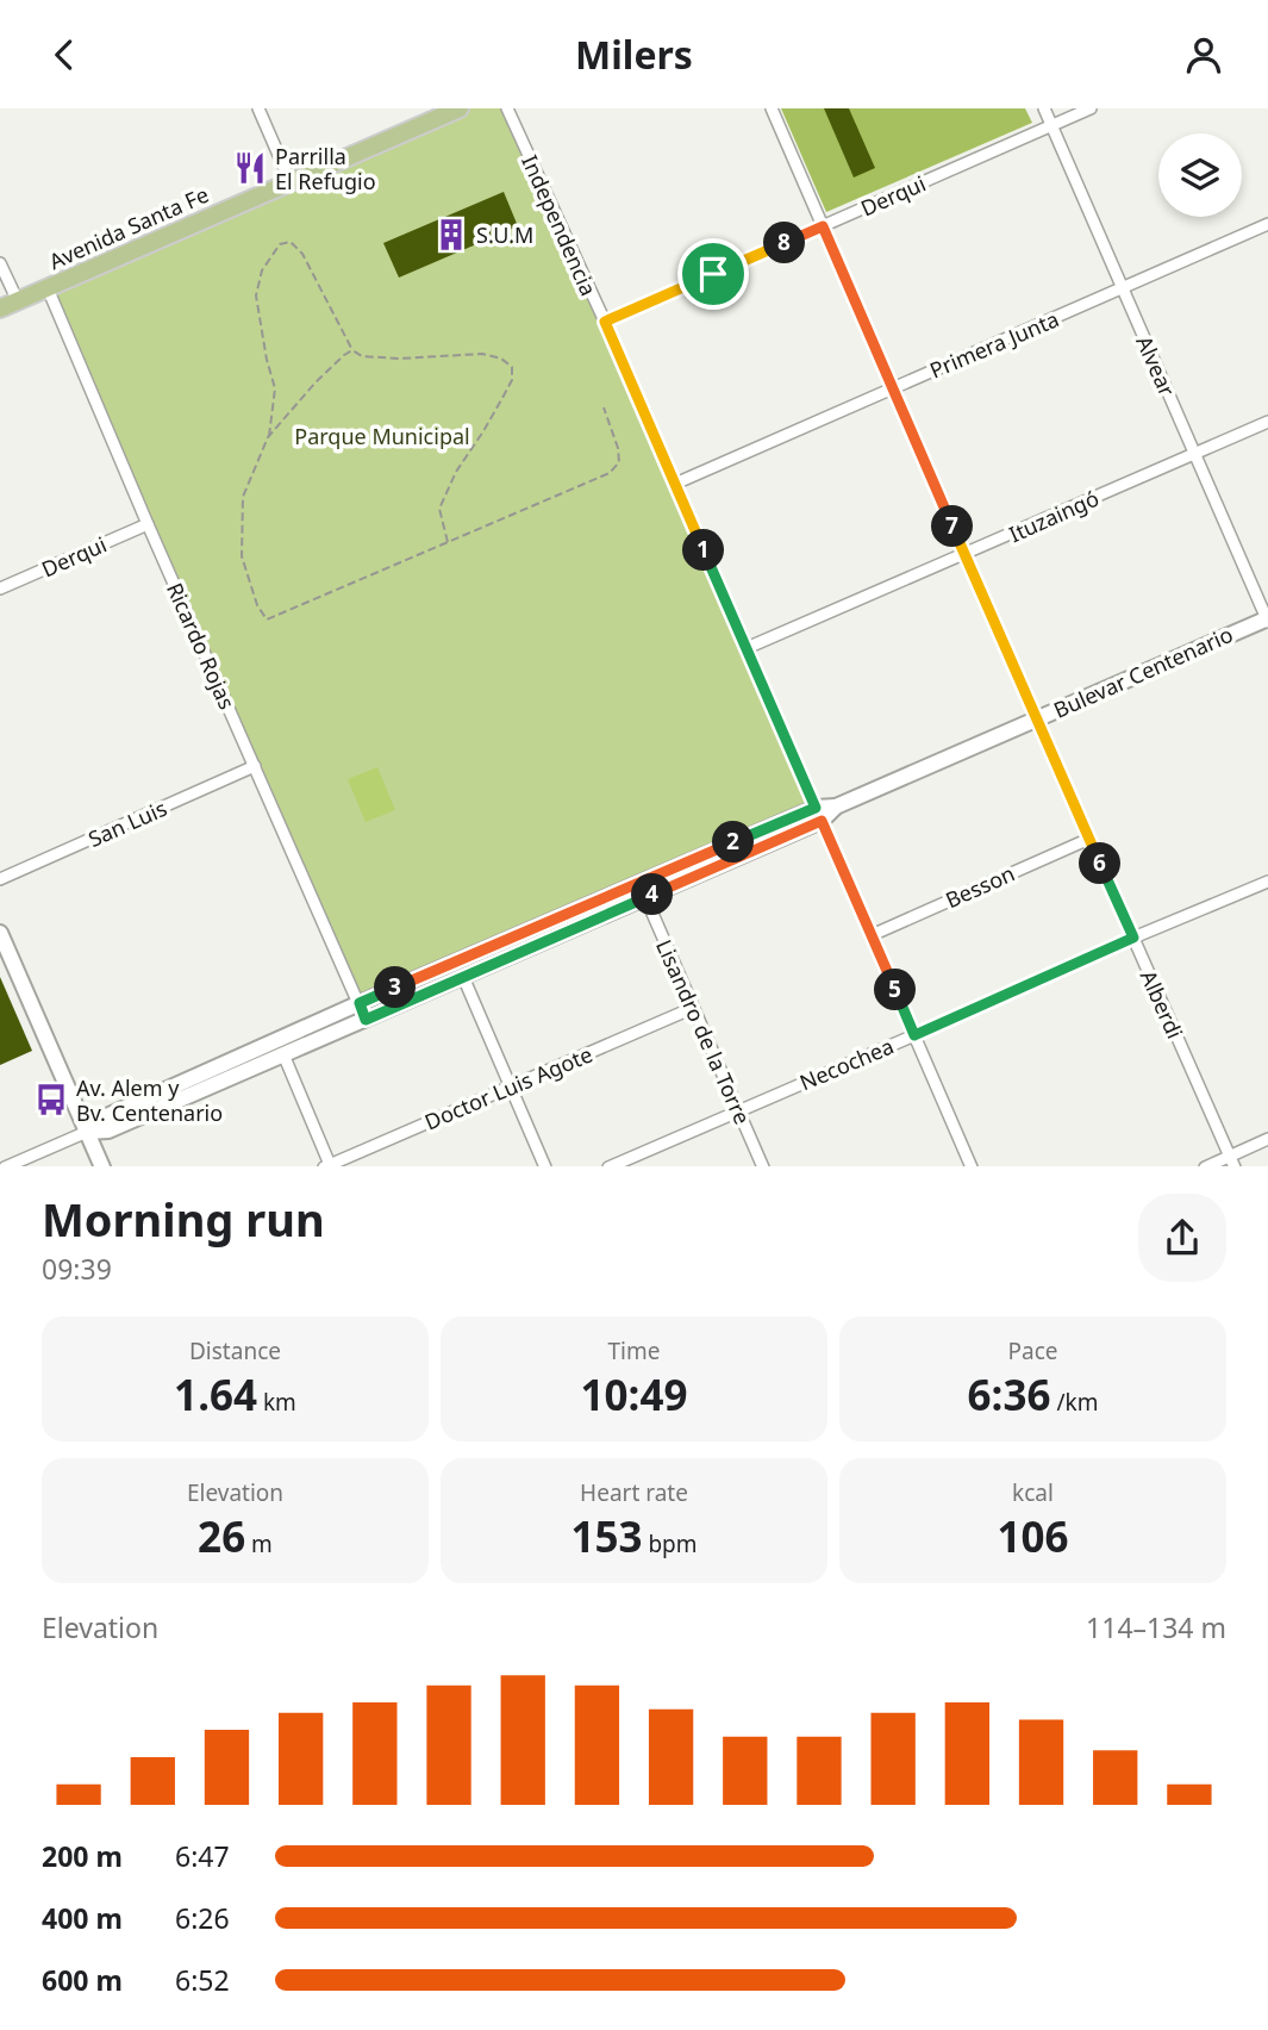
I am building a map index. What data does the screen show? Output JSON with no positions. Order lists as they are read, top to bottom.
{
  "streets": {
    "main road": ["Avenida Santa Fe", "Bulevar Centenario"],
    "street": [
      "Derqui",
      "Independencia",
      "Primera Junta",
      "Alvear",
      "Ituzaingó",
      "Ricardo Rojas",
      "San Luis",
      "Besson",
      "Alberdi",
      "Lisandro de la Torre",
      "Necochea",
      "Doctor Luis Agote"
    ]
  },
  "crossings": [
    ["Derqui", "Independencia"],
    ["Derqui", "Alvear"],
    ["Derqui", "Ricardo Rojas"],
    ["Derqui", "Alberdi"],
    ["Independencia", "Primera Junta"],
    ["Independencia", "Ituzaingó"],
    ["Independencia", "Bulevar Centenario"],
    ["Independencia", "Besson"],
    ["Independencia", "Necochea"],
    ["Avenida Santa Fe", "Ricardo Rojas"],
    ["Primera Junta", "Alvear"],
    ["Primera Junta", "Alberdi"],
    ["Alvear", "Ituzaingó"],
    ["Alvear", "Bulevar Centenario"],
    ["Ituzaingó", "Alberdi"],
    ["Ricardo Rojas", "Bulevar Centenario"],
    ["Ricardo Rojas", "San Luis"],
    ["Bulevar Centenario", "Alberdi"],
    ["Bulevar Centenario", "Lisandro de la Torre"],
    ["Besson", "Alberdi"],
    ["Alberdi", "Necochea"],
    ["Lisandro de la Torre", "Necochea"],
    ["Lisandro de la Torre", "Doctor Luis Agote"]
  ],
  "parks": ["Parque Municipal"],
  "places": {
    "restaurant": ["Parrilla El Refugio"],
    "building": ["S.U.M"],
    "bus stop": ["Av. Alem y Bv. Centenario"]
  },
  "page": {
    "header": "Milers",
    "pins": [
      "8",
      "7",
      "1",
      "2",
      "6",
      "4",
      "3",
      "5"
    ],
    "heading": ["Morning run", "09:39"],
    "stats": [
      ["Distance", "1.64 km"],
      ["Time", "10:49"],
      ["Pace", "6:36 /km"],
      ["Elevation", "26 m"],
      ["Heart rate", "153 bpm"],
      ["kcal", "106"]
    ],
    "chart": ["Elevation", "114–134 m"],
    "list": [
      {
        "name": "200 m",
        "note": "6:47"
      },
      {
        "name": "400 m",
        "note": "6:26"
      },
      {
        "name": "600 m",
        "note": "6:52"
      }
    ]
  }
}
